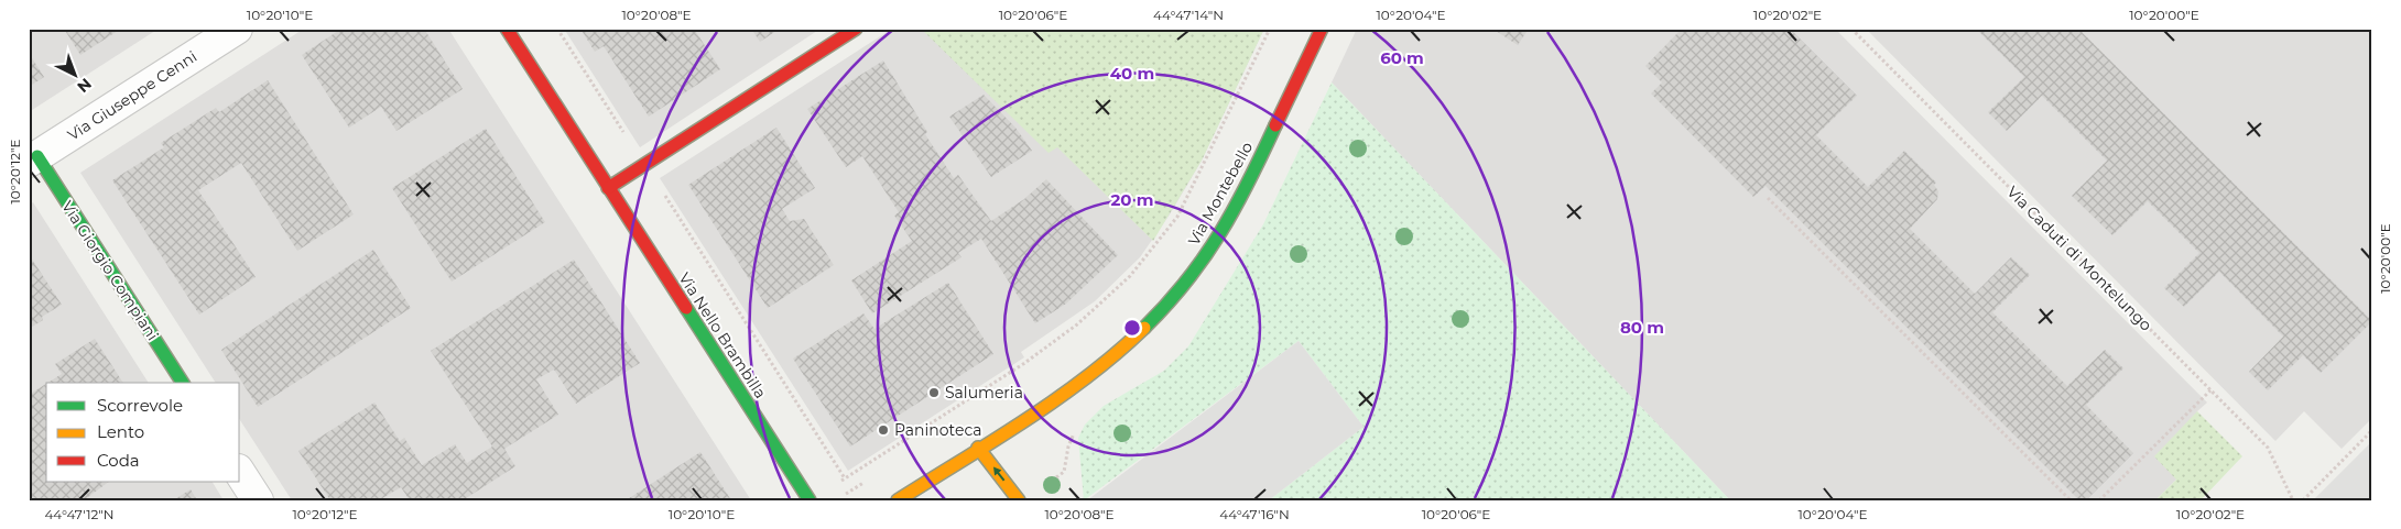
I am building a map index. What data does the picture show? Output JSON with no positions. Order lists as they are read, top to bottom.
{
  "streets": {
    "street": [
      "Via Giuseppe Cenni",
      "Via Montebello",
      "Via Giorgio Compiani",
      "Via Nello Brambilla"
    ],
    "path": ["Via Caduti di Montelungo"]
  },
  "crossings": [
    ["Via Giuseppe Cenni", "Via Giorgio Compiani"]
  ],
  "places": ["Salumeria", "Paninoteca"],
  "legend": ["Scorrevole", "Lento", "Coda"],
  "north": "bottom right",
  "coordinates": [
    "10°20'10\"E",
    "10°20'08\"E",
    "10°20'06\"E",
    "44°47'14\"N",
    "10°20'04\"E",
    "10°20'02\"E",
    "10°20'00\"E",
    "10°20'12\"E",
    "44°47'12\"N",
    "44°47'16\"N"
  ],
  "rings": [
    "60 m",
    "40 m",
    "20 m",
    "80 m"
  ]
}
